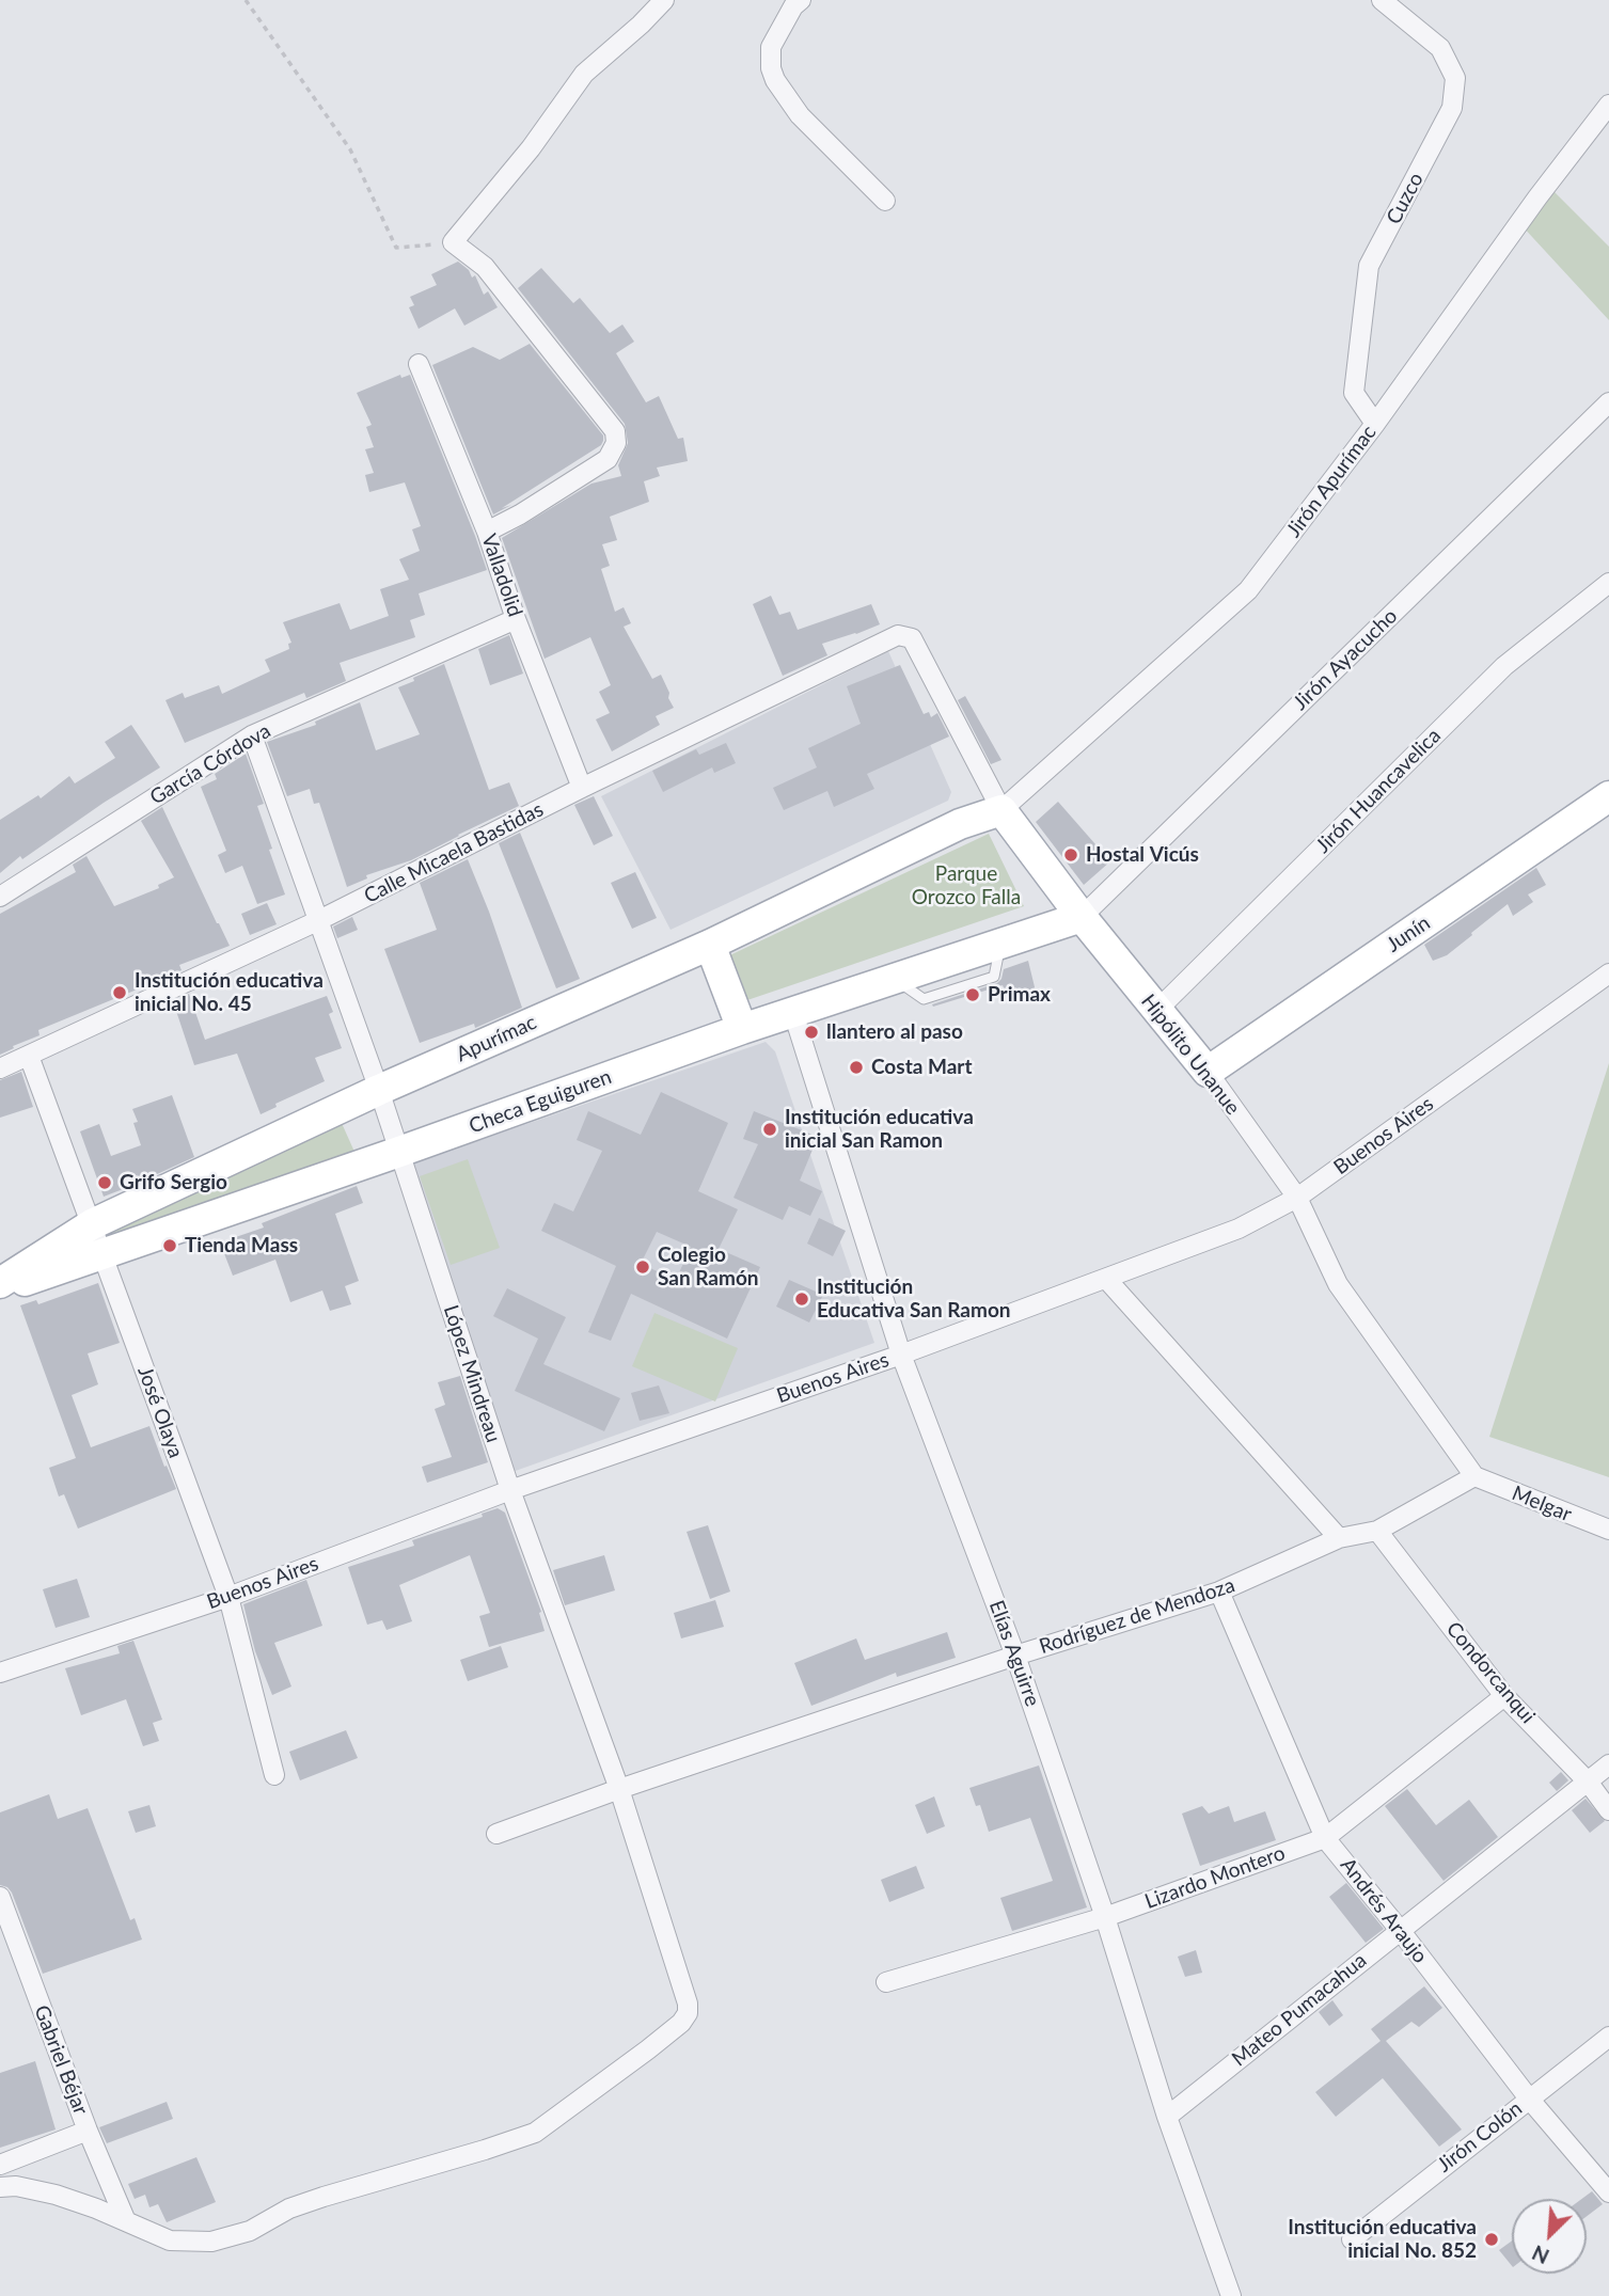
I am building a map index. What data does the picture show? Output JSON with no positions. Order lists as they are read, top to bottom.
{
  "streets": {
    "main road": [
      "Junín",
      "Apurímac",
      "Hipólito Unanue",
      "Checa Eguiguren"
    ],
    "street": [
      "Cuzco",
      "Jirón Apurímac",
      "Valladolid",
      "Jirón Ayacucho",
      "García Córdova",
      "Jirón Huancavelica",
      "Calle Micaela Bastidas",
      "Buenos Aires",
      "López Mindreau",
      "José Olaya",
      "Melgar",
      "Rodríguez de Mendoza",
      "Elías Aguirre",
      "Condorcanqui",
      "Lizardo Montero",
      "Andrés Araujo",
      "Mateo Pumacahua",
      "Gabriel Béjar",
      "Jirón Colón"
    ]
  },
  "crossings": [
    ["Cuzco", "Jirón Apurímac"],
    ["Jirón Apurímac", "Apurímac"],
    ["Jirón Apurímac", "Hipólito Unanue"],
    ["Valladolid", "García Córdova"],
    ["Valladolid", "Calle Micaela Bastidas"],
    ["Jirón Ayacucho", "Hipólito Unanue"],
    ["Jirón Ayacucho", "Checa Eguiguren"],
    ["García Córdova", "López Mindreau"],
    ["Jirón Huancavelica", "Hipólito Unanue"],
    ["Calle Micaela Bastidas", "Hipólito Unanue"],
    ["Calle Micaela Bastidas", "López Mindreau"],
    ["Calle Micaela Bastidas", "José Olaya"],
    ["Junín", "Hipólito Unanue"],
    ["Apurímac", "Hipólito Unanue"],
    ["Apurímac", "López Mindreau"],
    ["Apurímac", "José Olaya"],
    ["Hipólito Unanue", "Checa Eguiguren"],
    ["Hipólito Unanue", "Buenos Aires"],
    ["Hipólito Unanue", "Melgar"],
    ["Hipólito Unanue", "Rodríguez de Mendoza"],
    ["Checa Eguiguren", "López Mindreau"],
    ["Checa Eguiguren", "José Olaya"],
    ["Checa Eguiguren", "Elías Aguirre"],
    ["Buenos Aires", "López Mindreau"],
    ["Buenos Aires", "José Olaya"],
    ["Buenos Aires", "Elías Aguirre"],
    ["López Mindreau", "Rodríguez de Mendoza"],
    ["López Mindreau", "Gabriel Béjar"],
    ["Melgar", "Rodríguez de Mendoza"],
    ["Rodríguez de Mendoza", "Elías Aguirre"],
    ["Rodríguez de Mendoza", "Condorcanqui"],
    ["Rodríguez de Mendoza", "Andrés Araujo"],
    ["Elías Aguirre", "Lizardo Montero"],
    ["Elías Aguirre", "Mateo Pumacahua"],
    ["Condorcanqui", "Lizardo Montero"],
    ["Condorcanqui", "Mateo Pumacahua"],
    ["Lizardo Montero", "Andrés Araujo"],
    ["Andrés Araujo", "Mateo Pumacahua"],
    ["Andrés Araujo", "Jirón Colón"]
  ],
  "parks": ["Parque Orozco Falla"],
  "places": [
    "Hostal Vicús",
    "Institución educativa inicial No. 45",
    "Primax",
    "llantero al paso",
    "Costa Mart",
    "Institución educativa inicial San Ramon",
    "Grifo Sergio",
    "Tienda Mass",
    "Colegio San Ramón",
    "Institución Educativa San Ramon",
    "Institución educativa inicial No. 852"
  ],
  "north": "bottom left"
}
